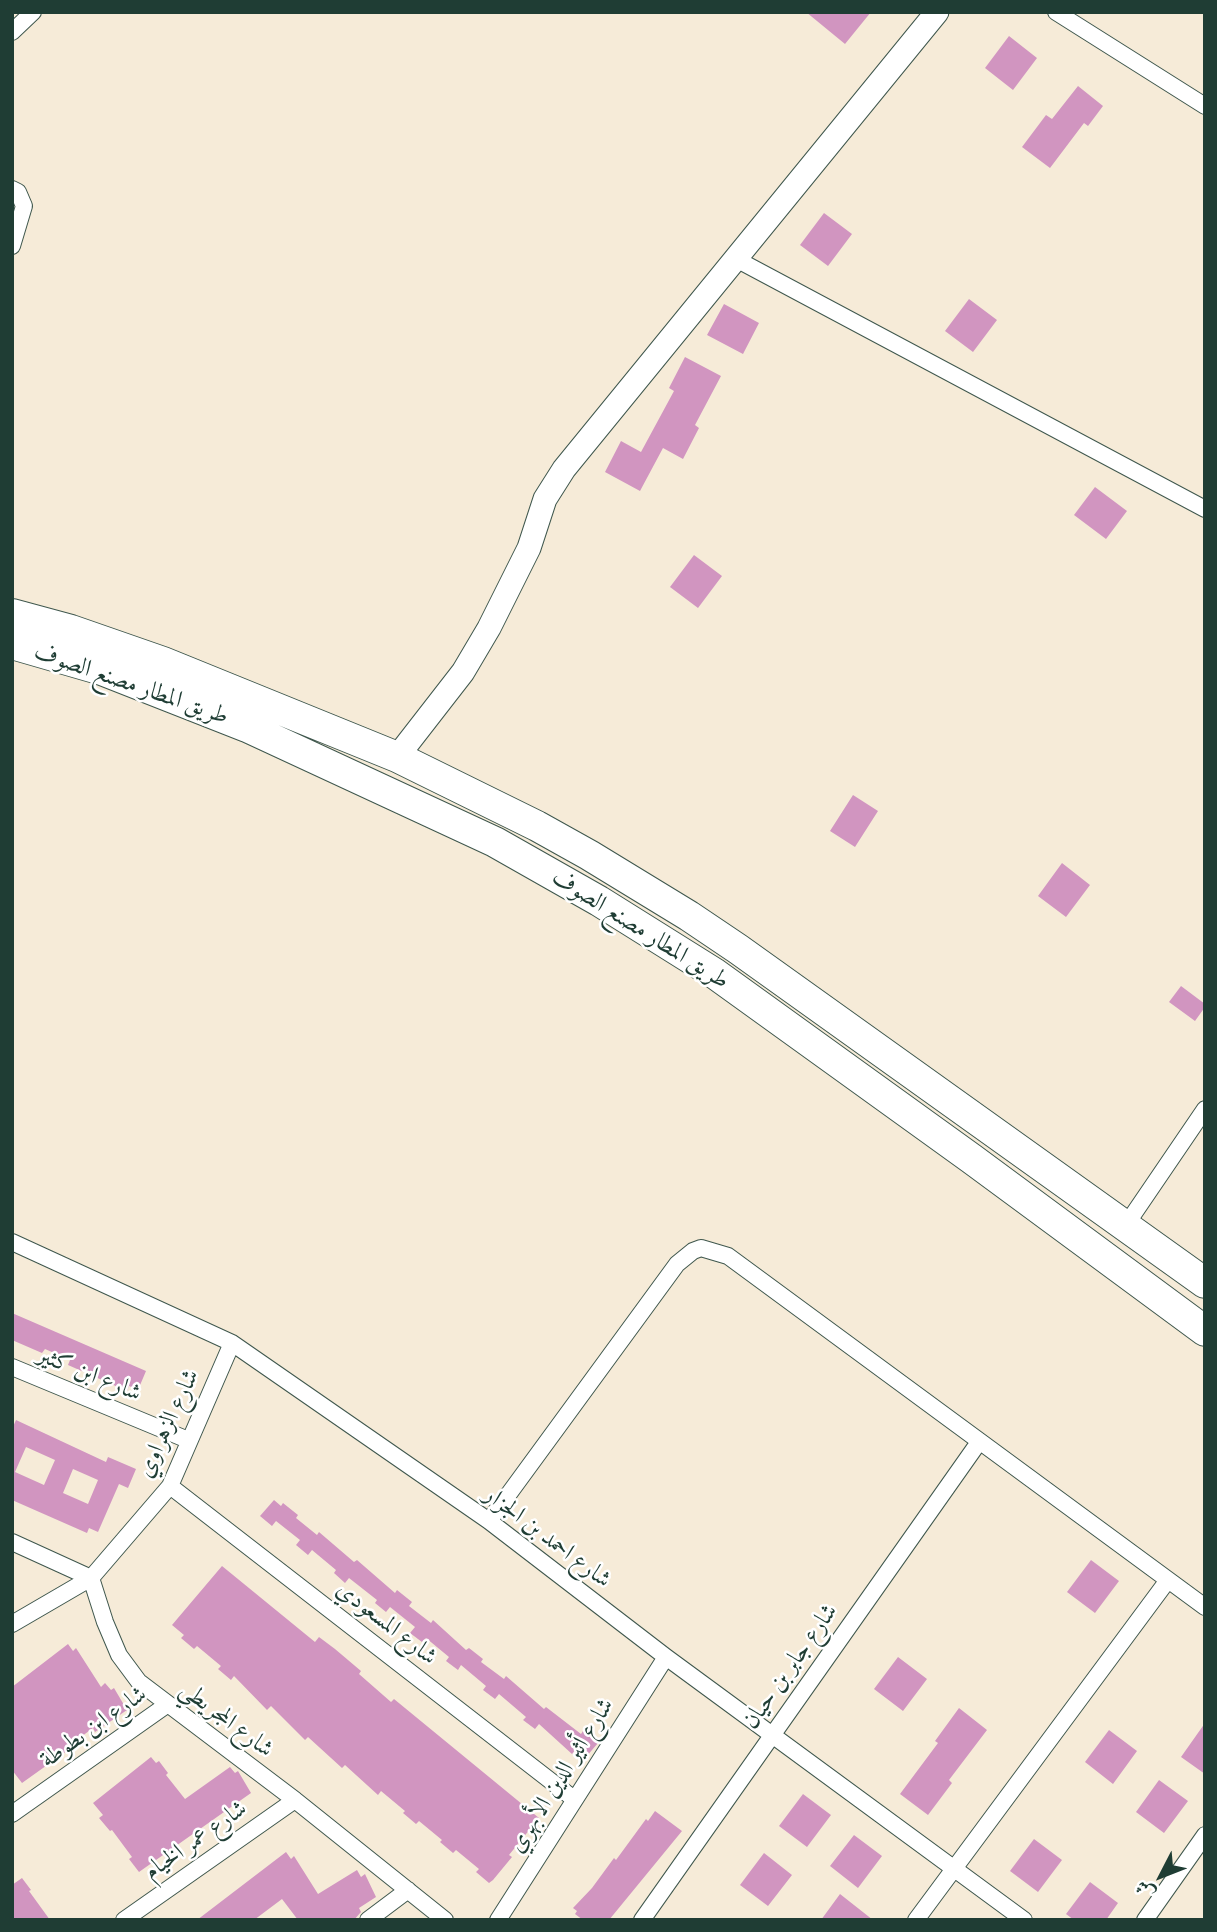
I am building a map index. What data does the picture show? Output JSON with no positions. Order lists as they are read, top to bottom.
{
  "streets": {
    "highway": ["طريق المطار مصنع الصوف"],
    "street": [
      "شارع ابن كثير",
      "شارع الزهراوي",
      "شارع احمد بن الجزار",
      "شارع المسعودي",
      "شارع جابر بن حيان",
      "شارع المجريطي",
      "شارع ابن بطوطة",
      "شارع أثير الدين الأبهري",
      "شارع عمر الخيام"
    ]
  },
  "crossings": [
    ["شارع ابن كثير", "شارع الزهراوي"],
    ["شارع الزهراوي", "شارع احمد بن الجزار"],
    ["شارع الزهراوي", "شارع المسعودي"],
    ["شارع الزهراوي", "شارع المجريطي"],
    ["شارع احمد بن الجزار", "شارع جابر بن حيان"],
    ["شارع احمد بن الجزار", "شارع أثير الدين الأبهري"],
    ["شارع المسعودي", "شارع أثير الدين الأبهري"],
    ["شارع المجريطي", "شارع ابن بطوطة"],
    ["شارع المجريطي", "شارع عمر الخيام"]
  ],
  "north": "bottom left"
}
